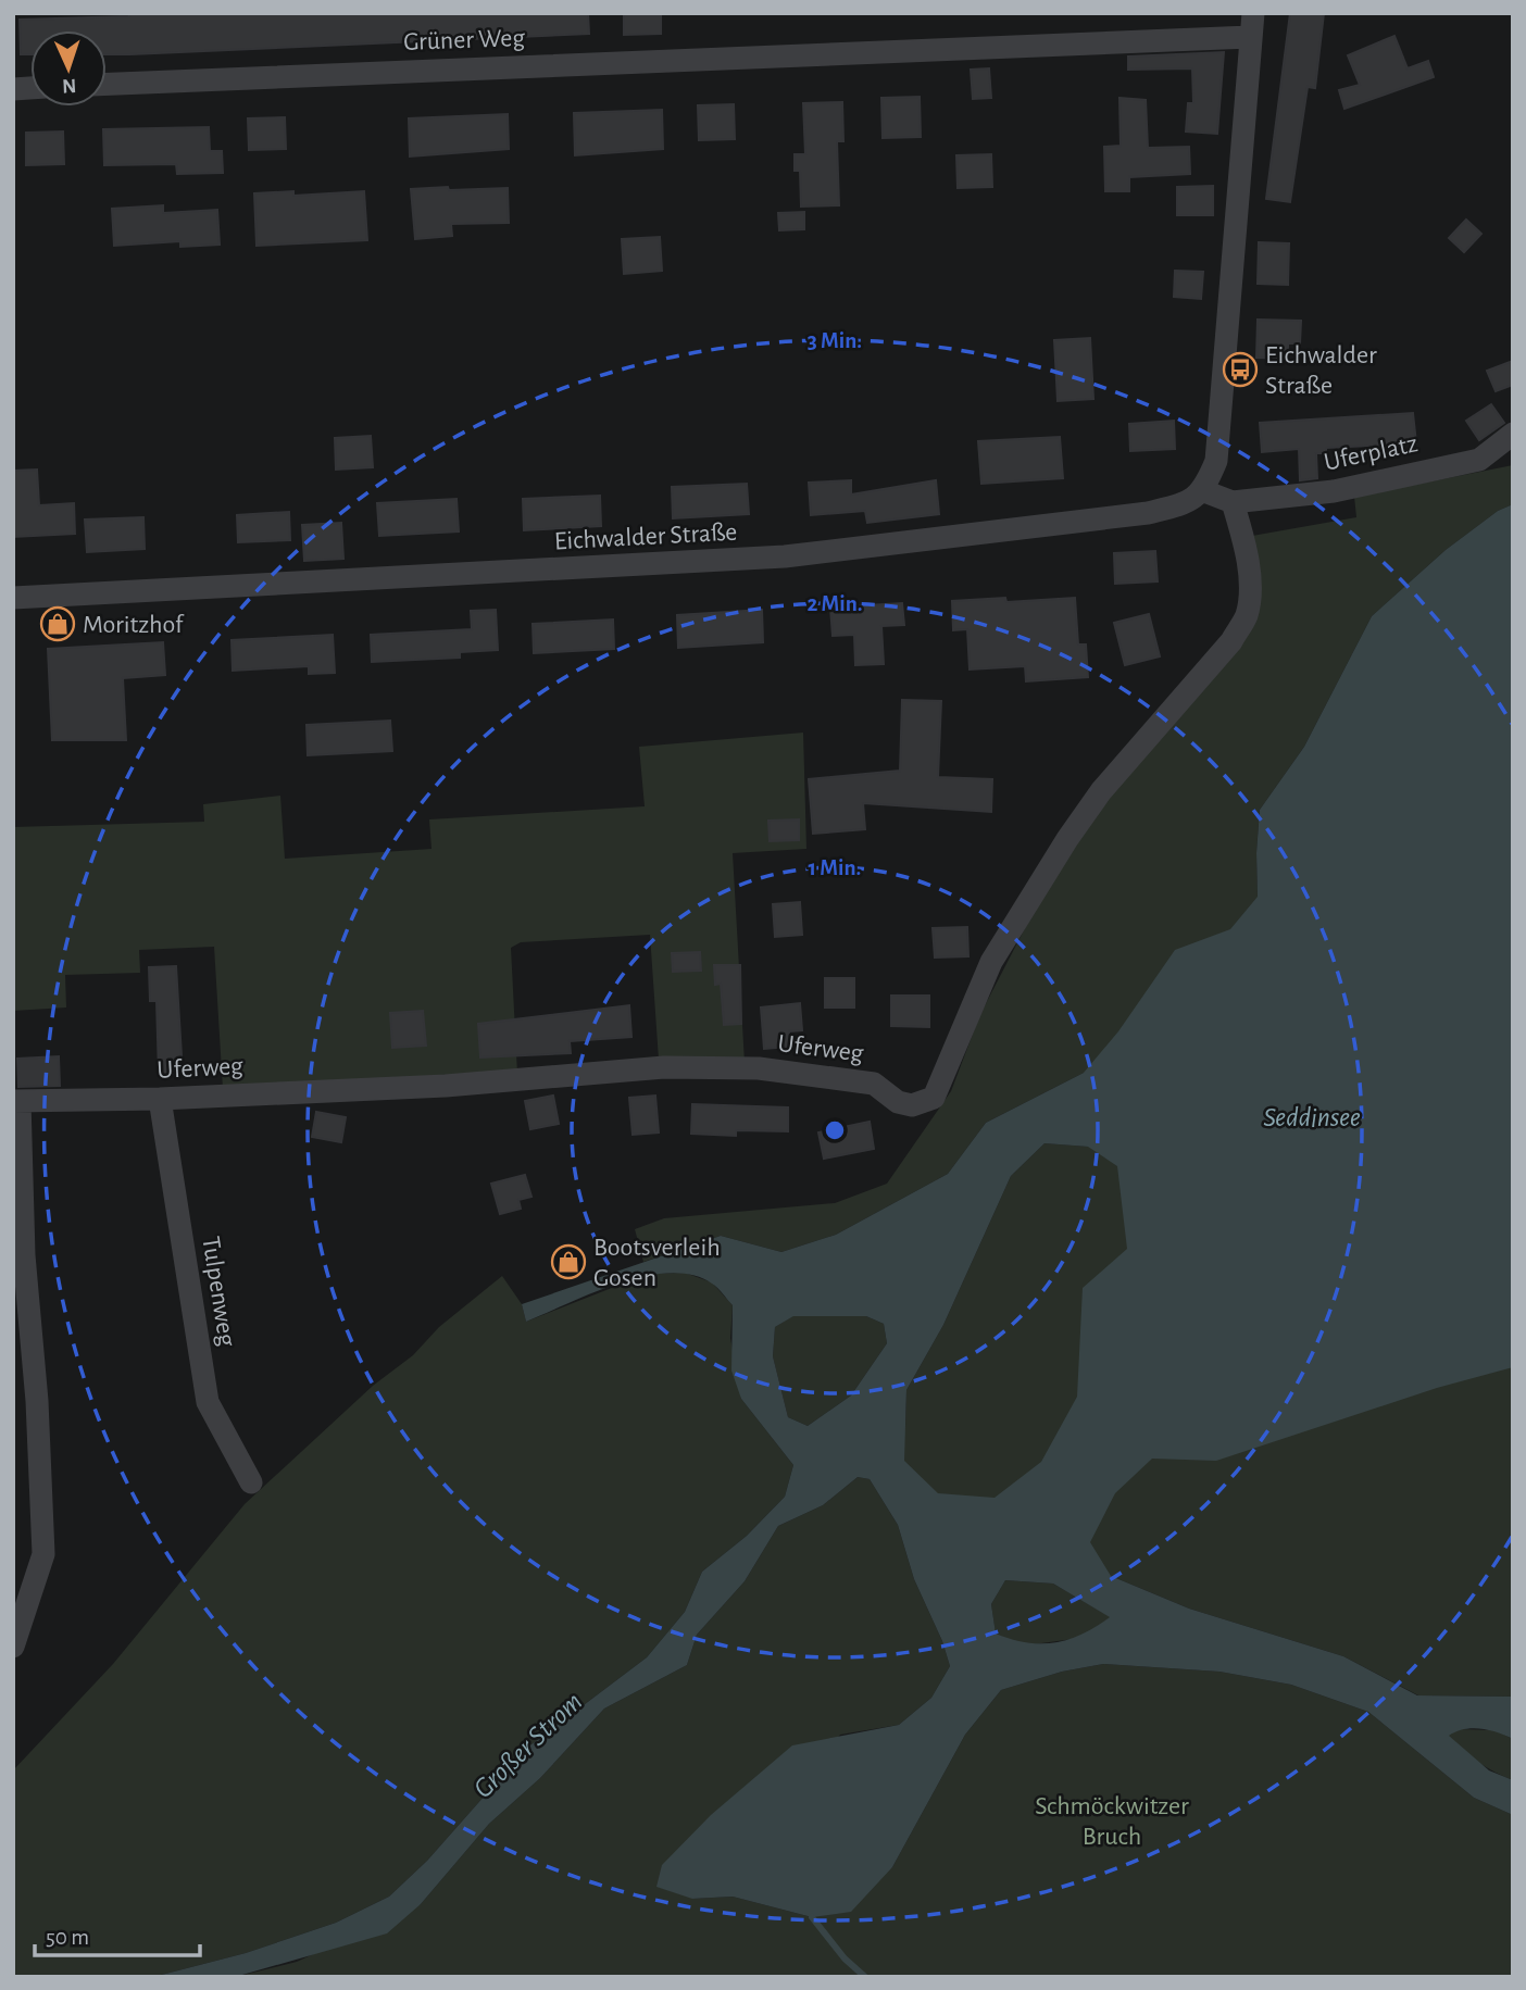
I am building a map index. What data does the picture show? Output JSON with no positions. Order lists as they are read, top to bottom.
{
  "streets": {
    "street": [
      "Grüner Weg",
      "Uferplatz",
      "Eichwalder Straße",
      "Uferweg",
      "Tulpenweg"
    ]
  },
  "crossings": [
    ["Uferplatz", "Uferweg"],
    ["Uferweg", "Tulpenweg"]
  ],
  "water": ["Seddinsee", "Großer Strom"],
  "parks": ["Schmöckwitzer Bruch"],
  "places": {
    "bus stop": ["Eichwalder Straße"],
    "shop": ["Moritzhof", "Bootsverleih Gosen"]
  },
  "scale_bar": "50 m",
  "north": "bottom",
  "rings": ["3 Min.", "2 Min.", "1 Min."]
}
